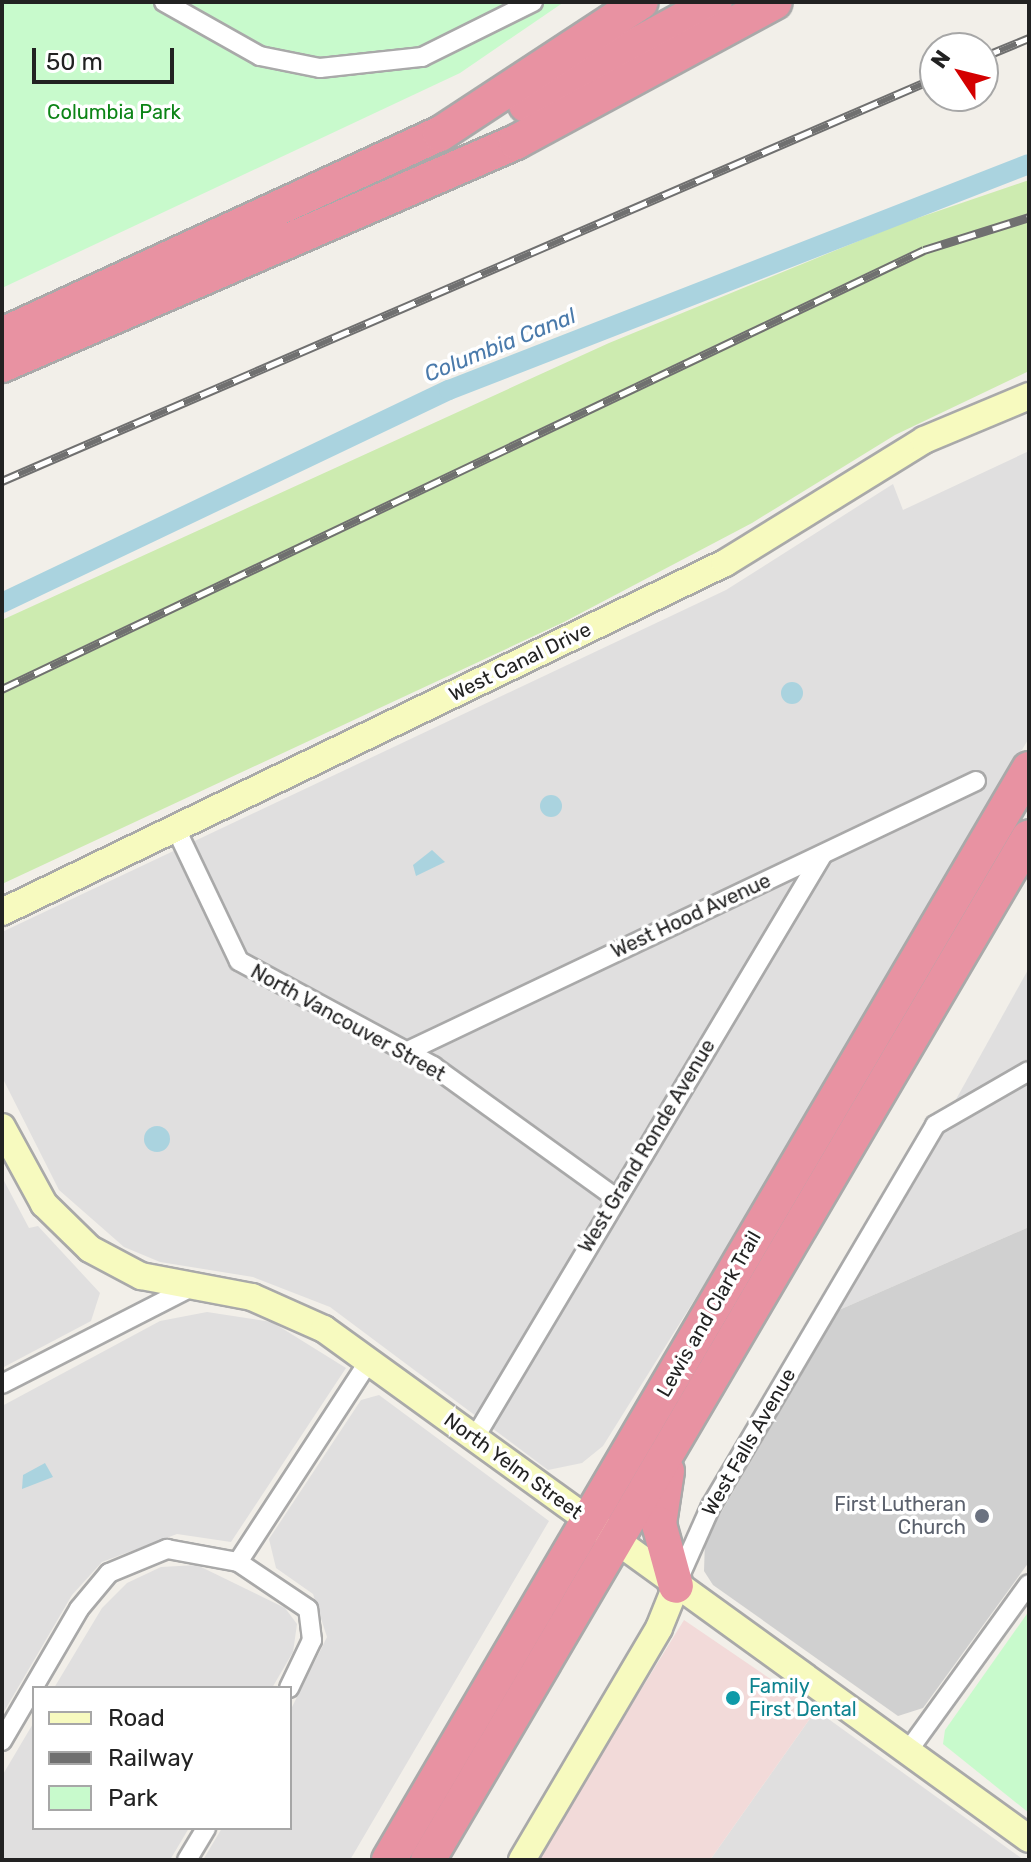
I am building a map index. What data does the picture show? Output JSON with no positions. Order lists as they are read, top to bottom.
{
  "streets": {
    "highway": ["Lewis and Clark Trail"],
    "street": [
      "West Canal Drive",
      "West Hood Avenue",
      "North Vancouver Street",
      "West Grand Ronde Avenue",
      "West Falls Avenue",
      "North Yelm Street"
    ]
  },
  "crossings": [
    ["West Canal Drive", "North Vancouver Street"],
    ["West Hood Avenue", "North Vancouver Street"],
    ["West Hood Avenue", "West Grand Ronde Avenue"],
    ["North Vancouver Street", "West Grand Ronde Avenue"],
    ["West Grand Ronde Avenue", "North Yelm Street"],
    ["Lewis and Clark Trail", "North Yelm Street"],
    ["West Falls Avenue", "North Yelm Street"]
  ],
  "water": ["Columbia Canal"],
  "parks": ["Columbia Park"],
  "places": ["First Lutheran Church", "Family First Dental"],
  "legend": ["Road", "Railway", "Park"],
  "scale_bar": "50 m",
  "north": "top left"
}
